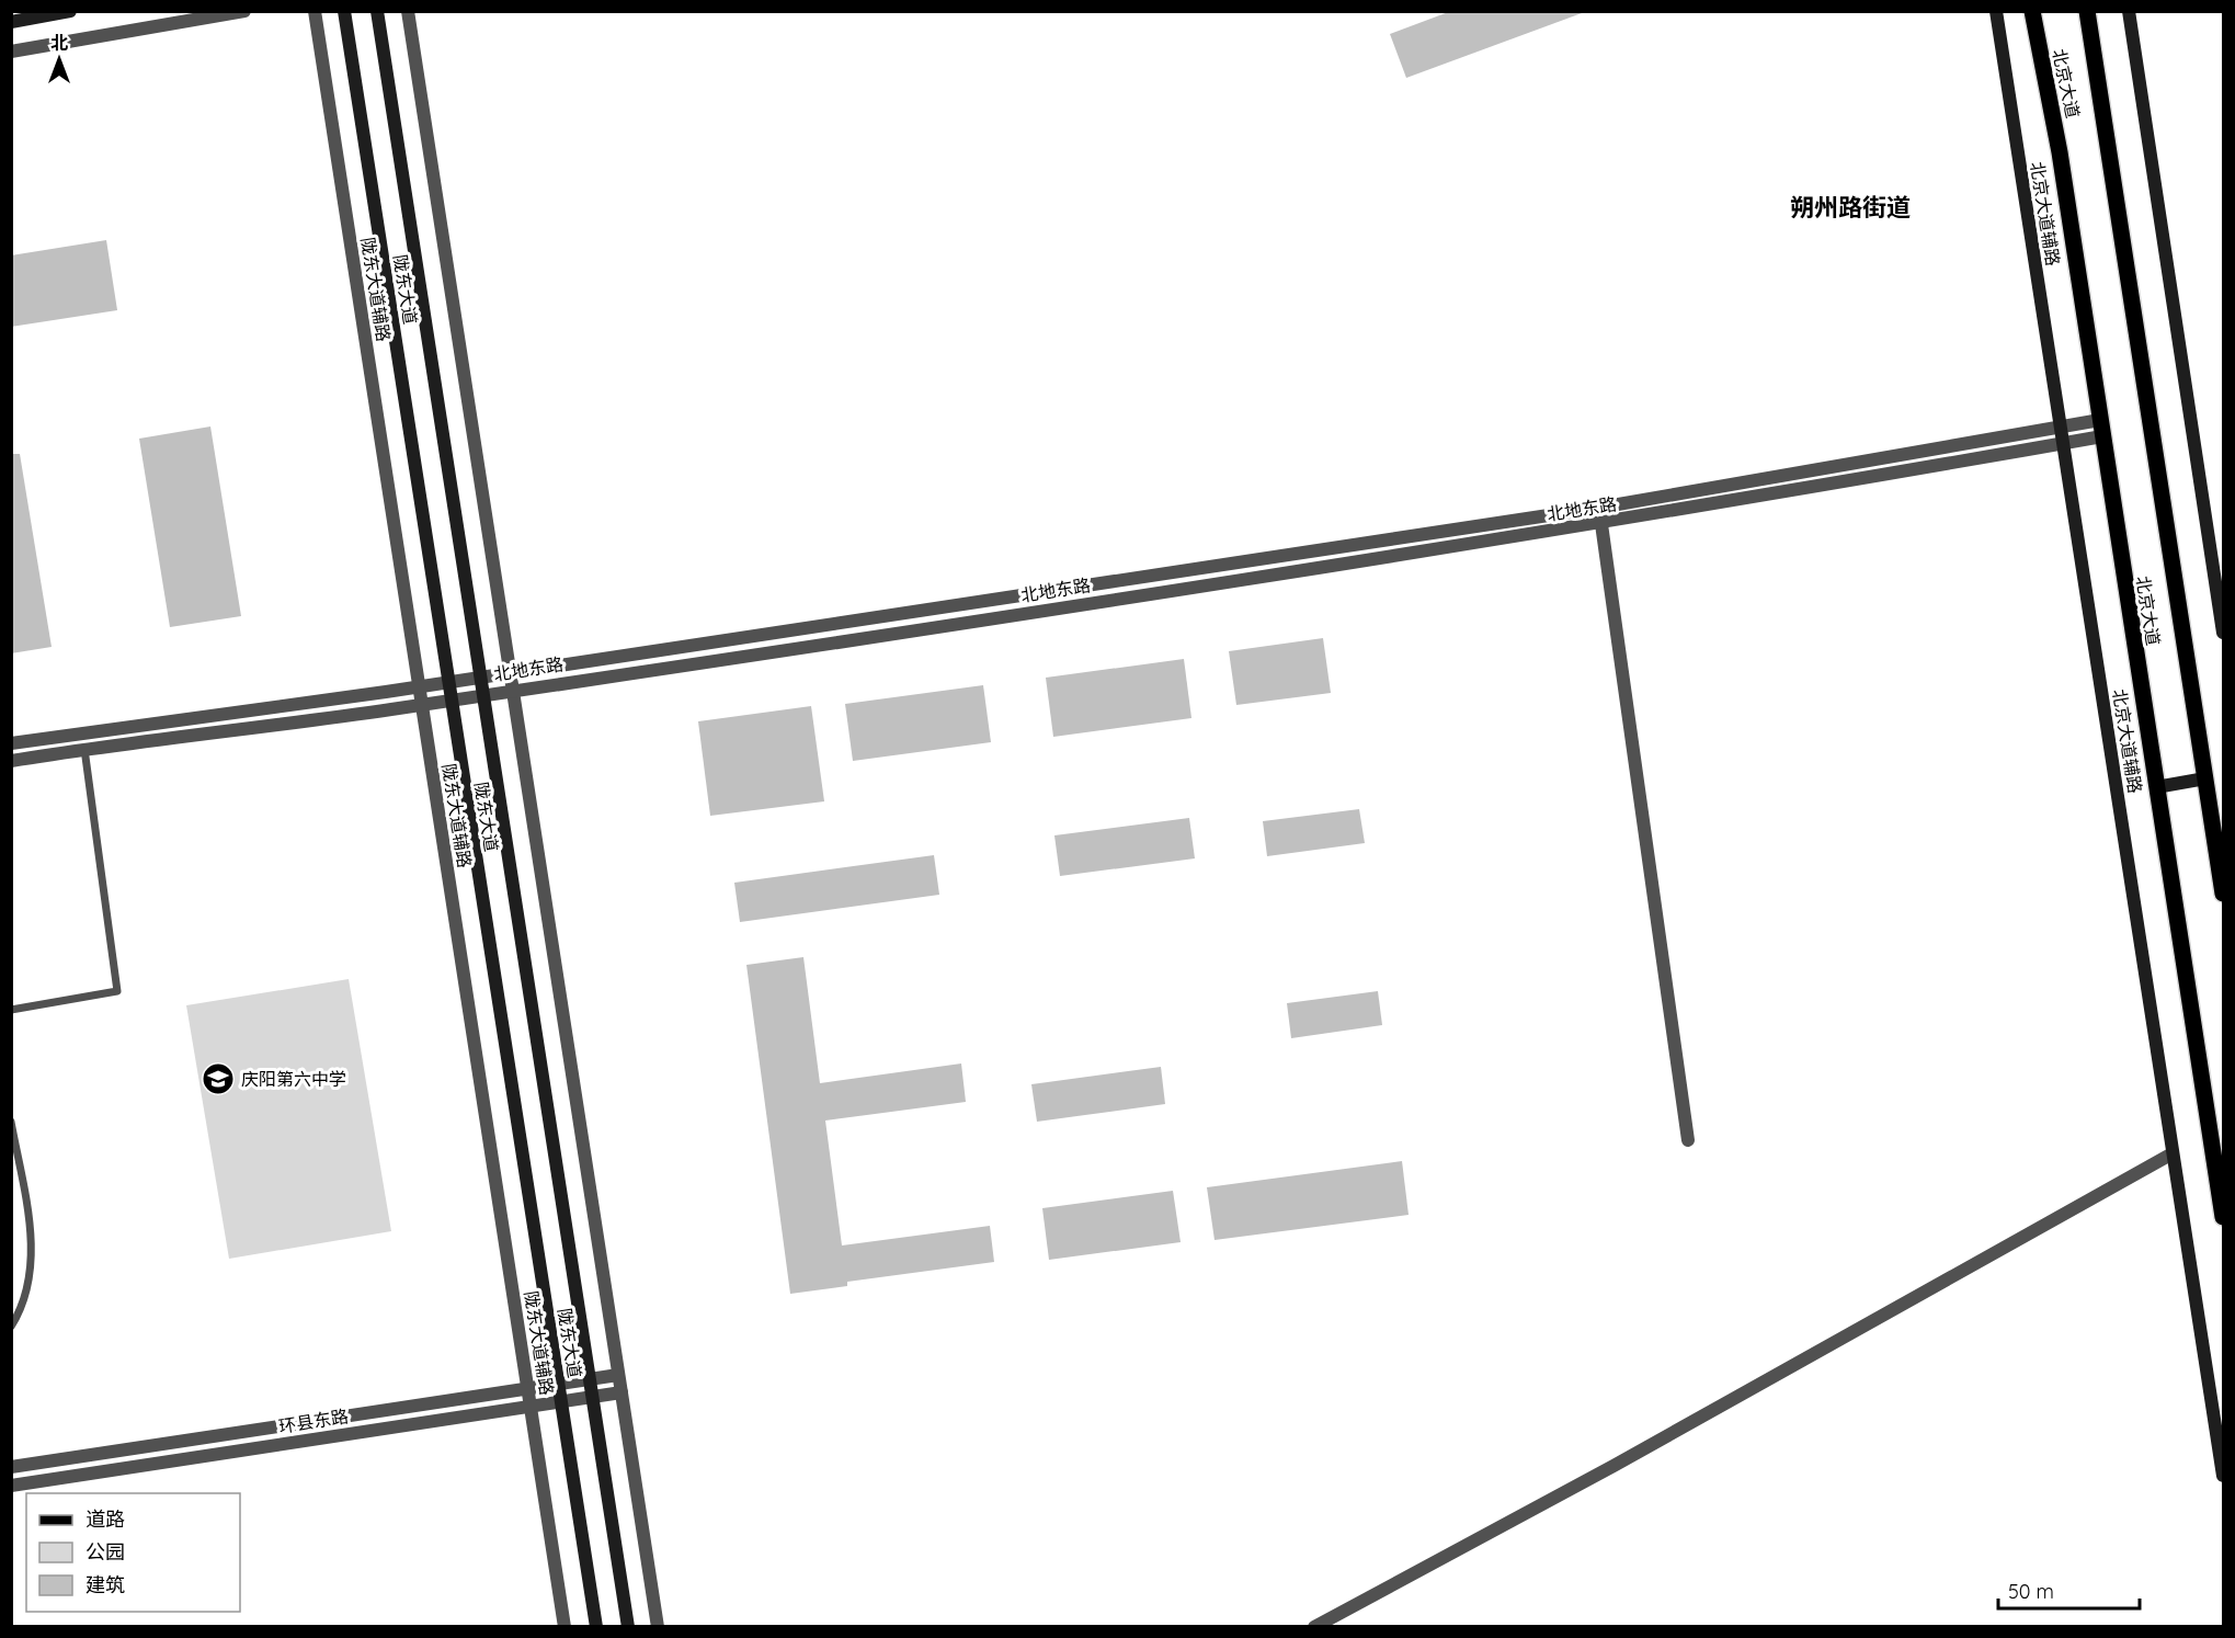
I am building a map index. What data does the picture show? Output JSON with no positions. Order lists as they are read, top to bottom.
{
  "streets": {
    "main road": ["北京大道", "北京大道辅路", "陇东大道"],
    "street": ["陇东大道辅路", "北地东路", "环县东路"]
  },
  "crossings": [
    ["北京大道", "北地东路"],
    ["北京大道辅路", "北地东路"],
    ["陇东大道辅路", "北地东路"],
    ["陇东大道辅路", "环县东路"],
    ["陇东大道", "北地东路"],
    ["陇东大道", "环县东路"]
  ],
  "districts": ["朔州路街道"],
  "places": {
    "school or university": ["庆阳第六中学"]
  },
  "legend": ["道路", "公园", "建筑"],
  "scale_bar": "50 m",
  "north": "top"
}
